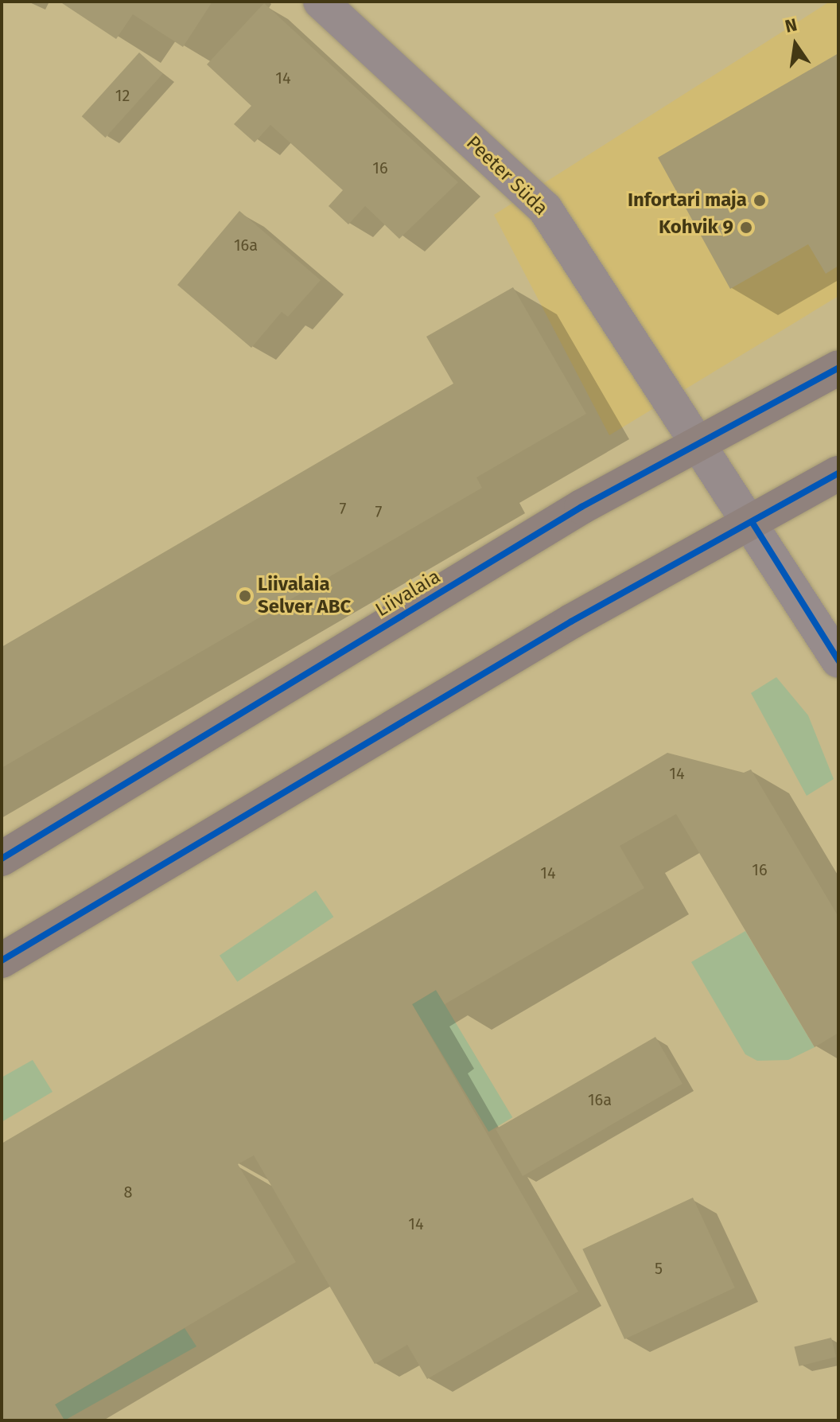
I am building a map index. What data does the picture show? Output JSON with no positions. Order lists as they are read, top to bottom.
{
  "streets": {
    "main road": ["Liivalaia"],
    "street": ["Peeter Süda"]
  },
  "crossings": [
    ["Peeter Süda", "Liivalaia"]
  ],
  "places": ["Infortari maja", "Kohvik 9", "Liivalaia Selver ABC"],
  "house_numbers": [
    "14",
    "12",
    "16",
    "16a",
    "7",
    "7",
    "14",
    "16",
    "14",
    "16a",
    "8",
    "14",
    "5"
  ],
  "north": "top"
}
